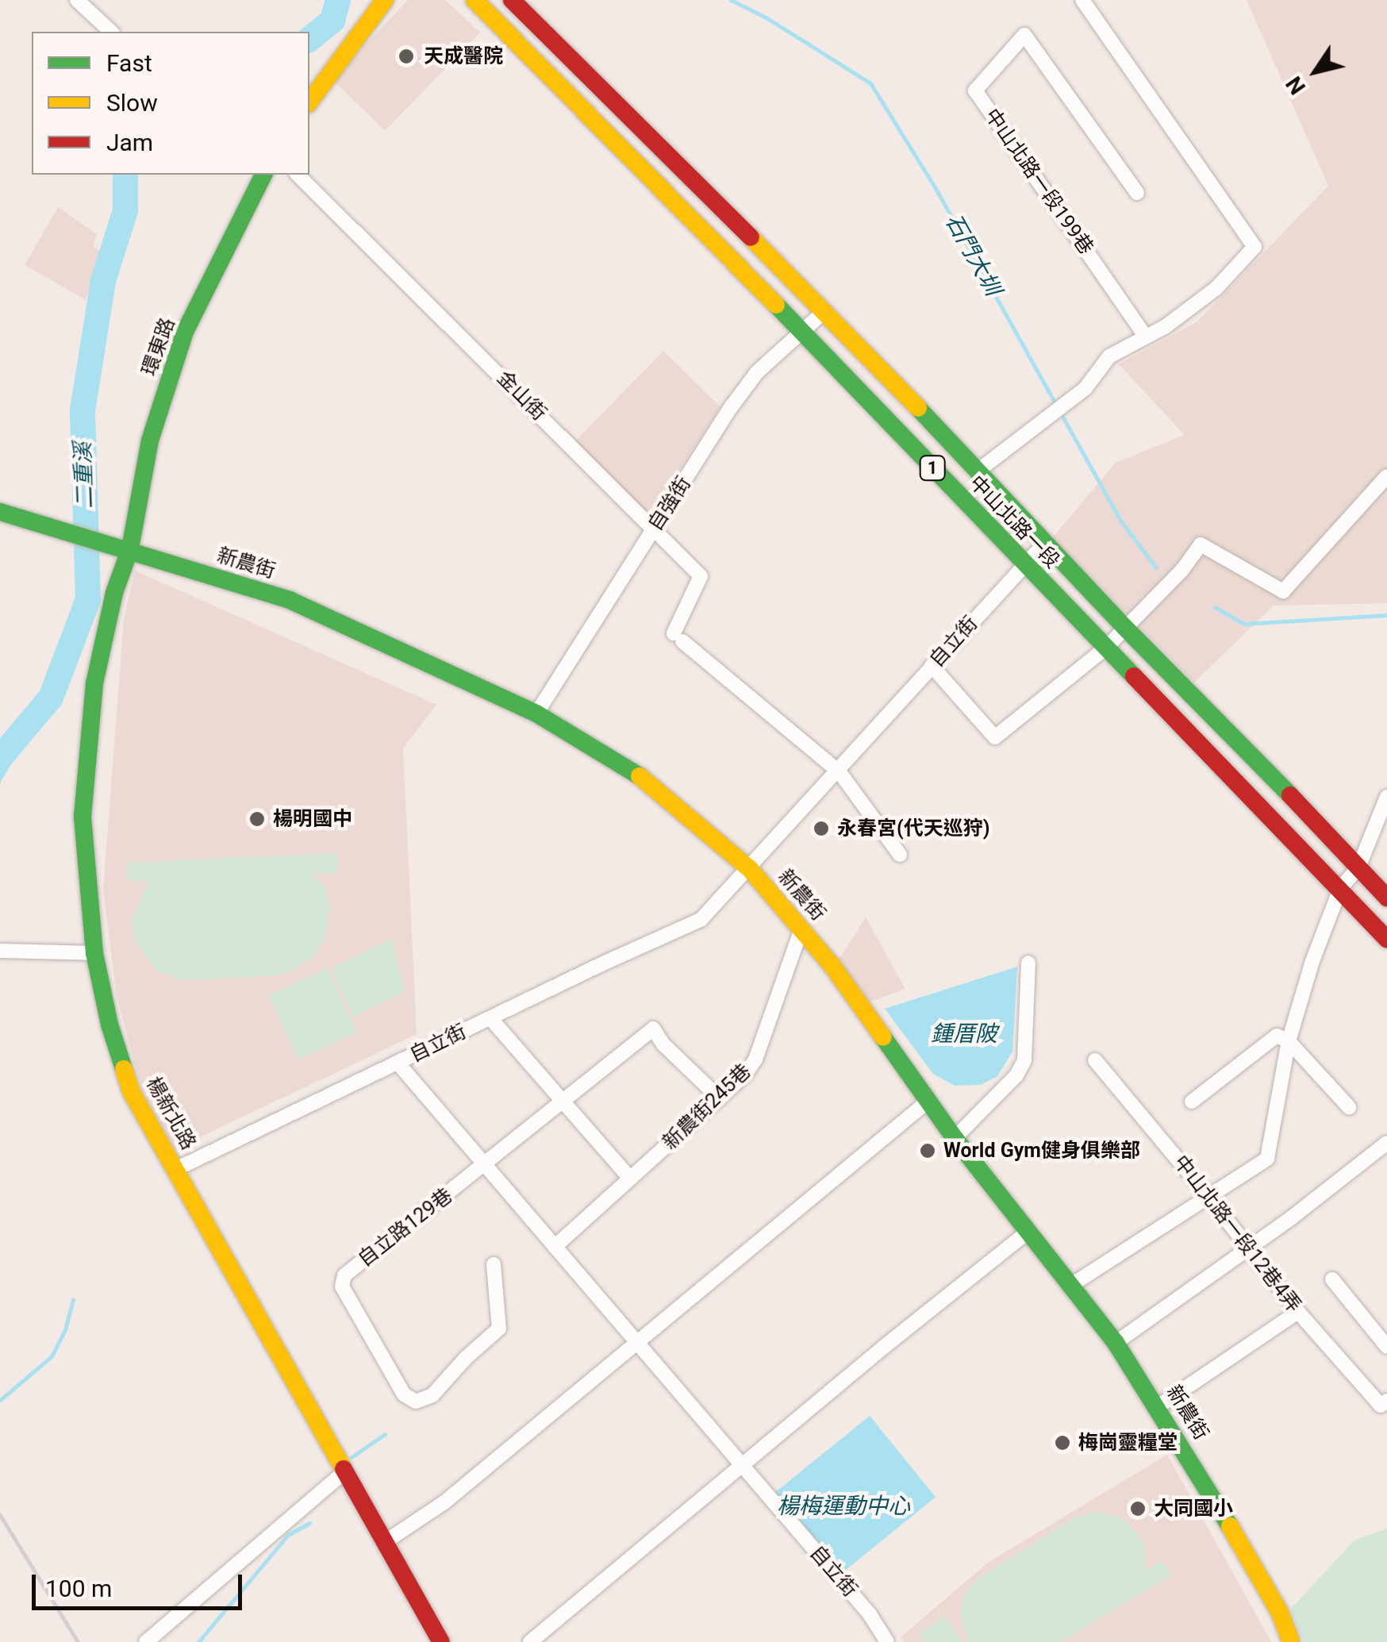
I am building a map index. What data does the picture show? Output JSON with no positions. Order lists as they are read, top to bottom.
{
  "streets": {
    "street": [
      "中山北路一段199巷",
      "環東路",
      "金山街",
      "1",
      "自強街",
      "中山北路一段",
      "新農街",
      "自立街",
      "新農街245巷",
      "楊新北路",
      "自立路129巷",
      "中山北路一段12巷4弄"
    ]
  },
  "crossings": [
    ["環東路", "新農街"],
    ["環東路", "楊新北路"],
    ["金山街", "自強街"],
    ["金山街", "自立街"],
    ["自強街", "中山北路一段"],
    ["自強街", "新農街"],
    ["中山北路一段", "自立街"],
    ["新農街", "自立街"],
    ["新農街", "新農街245巷"],
    ["新農街", "楊新北路"],
    ["自立街", "新農街245巷"],
    ["自立街", "自立路129巷"]
  ],
  "water": [
    "石門大圳",
    "二重溪",
    "鍾厝陂",
    "楊梅運動中心"
  ],
  "places": [
    "天成醫院",
    "楊明國中",
    "永春宮(代天巡狩)",
    "World Gym健身俱樂部",
    "梅崗靈糧堂",
    "大同國小"
  ],
  "legend": ["Fast", "Slow", "Jam"],
  "scale_bar": "100 m",
  "north": "bottom left"
}
